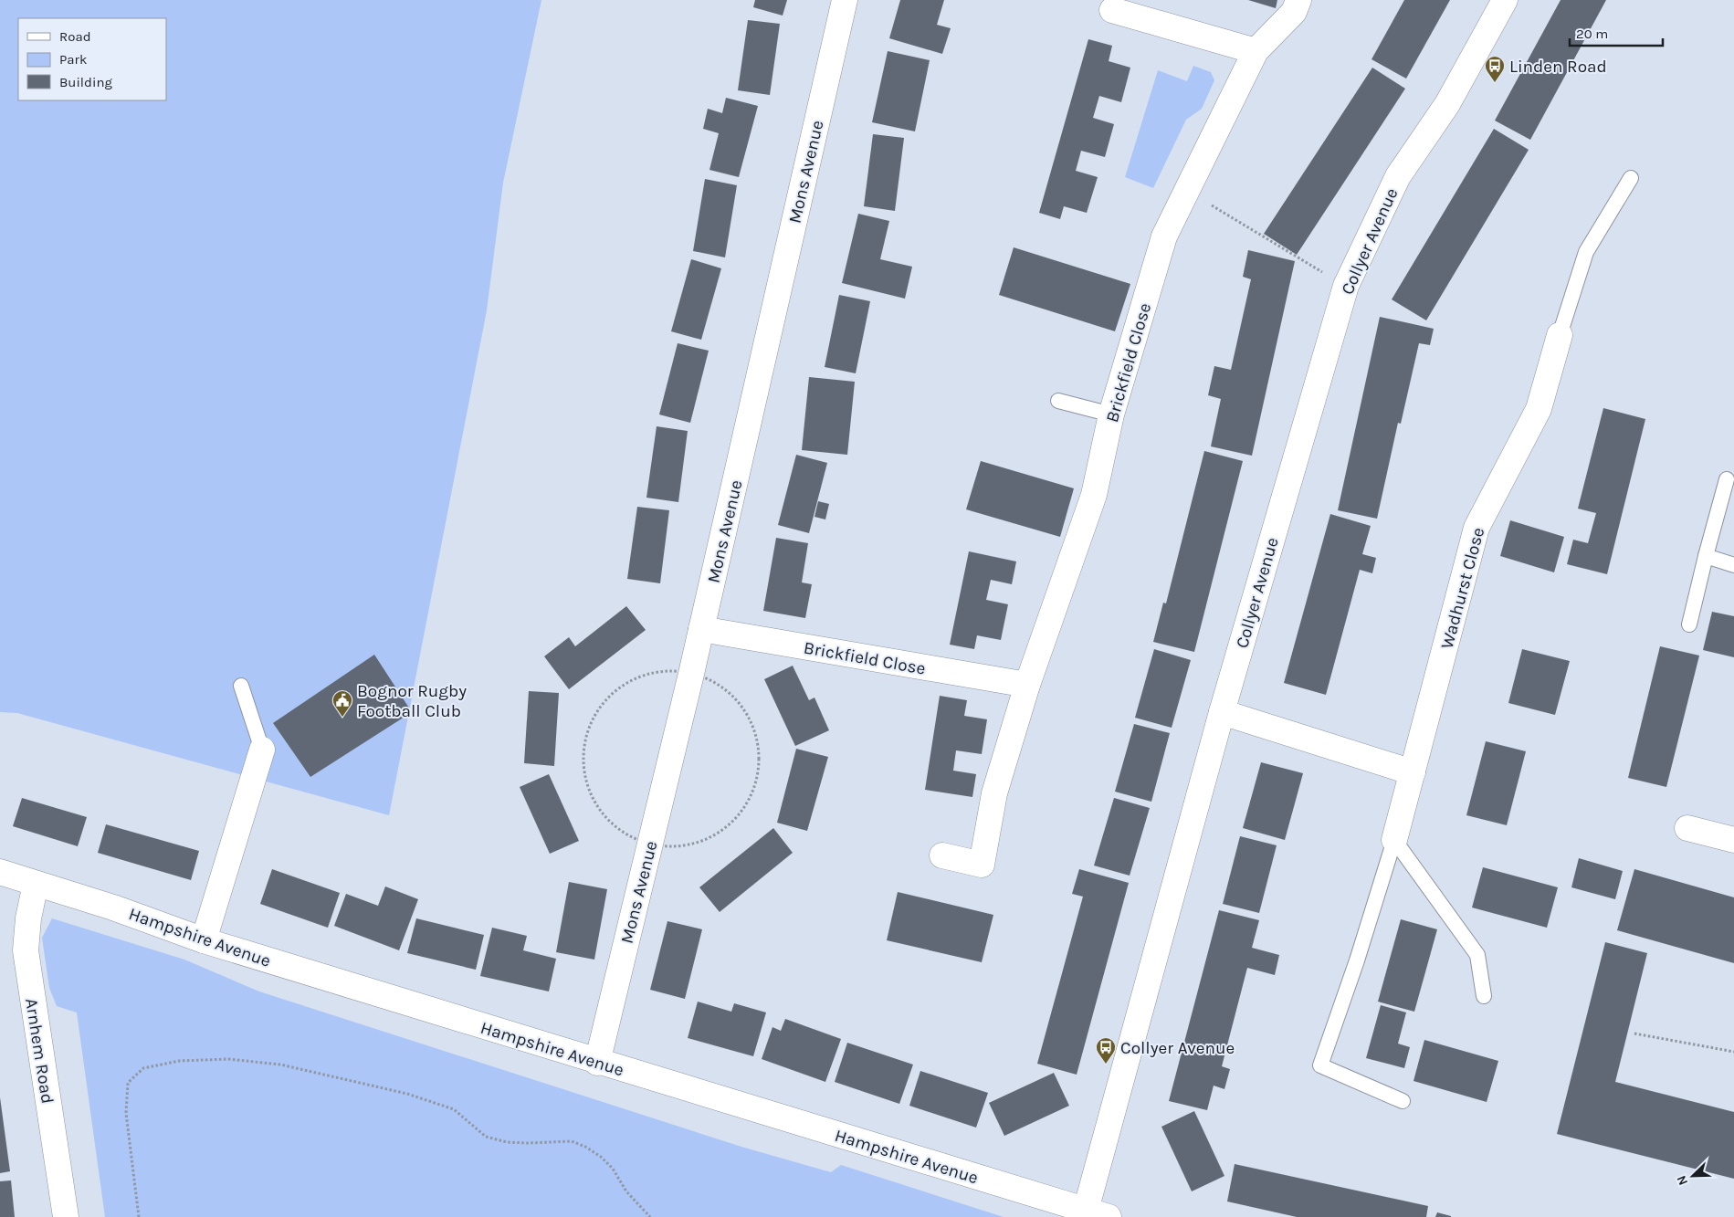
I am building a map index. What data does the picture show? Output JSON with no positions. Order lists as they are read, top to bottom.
{
  "streets": {
    "street": [
      "Mons Avenue",
      "Collyer Avenue",
      "Brickfield Close",
      "Wadhurst Close",
      "Hampshire Avenue",
      "Arnhem Road"
    ]
  },
  "crossings": [
    ["Mons Avenue", "Brickfield Close"],
    ["Mons Avenue", "Hampshire Avenue"],
    ["Collyer Avenue", "Hampshire Avenue"],
    ["Hampshire Avenue", "Arnhem Road"]
  ],
  "places": {
    "bus stop": ["Linden Road", "Collyer Avenue"],
    "public building": ["Bognor Rugby Football Club"]
  },
  "legend": ["Road", "Park", "Building"],
  "scale_bar": "20 m",
  "north": "bottom left"
}
